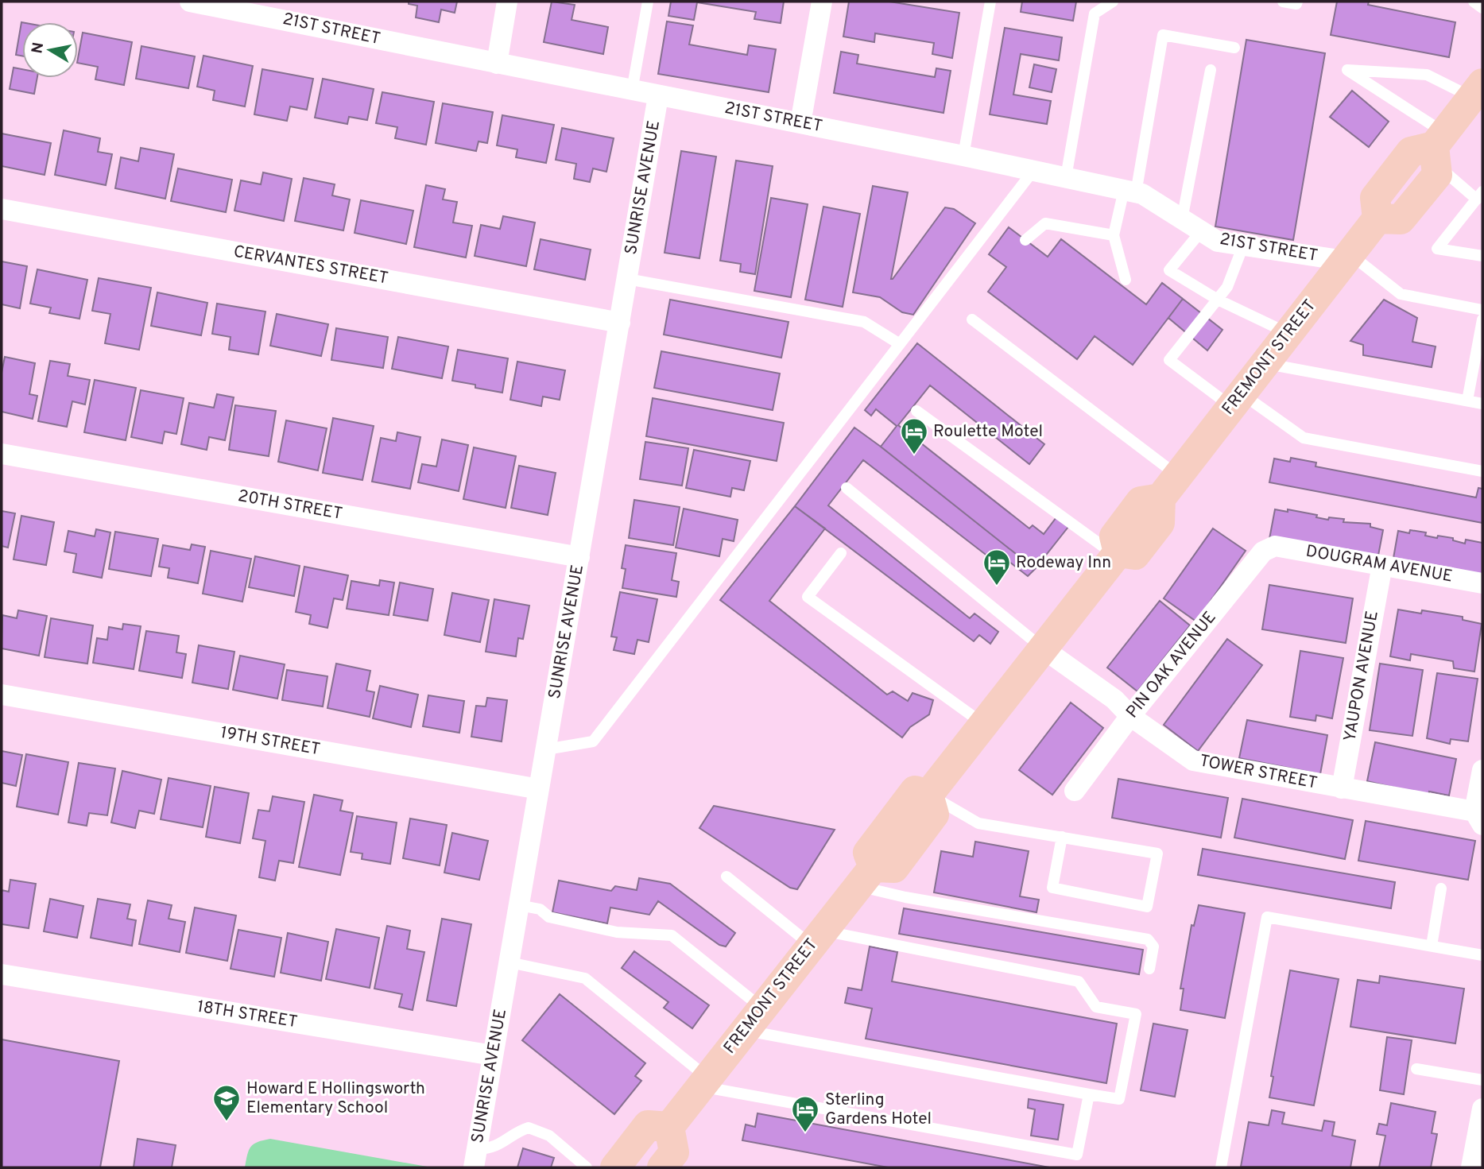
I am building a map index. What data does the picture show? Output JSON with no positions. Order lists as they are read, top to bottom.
{
  "streets": {
    "main road": ["FREMONT STREET"],
    "street": [
      "21ST STREET",
      "SUNRISE AVENUE",
      "CERVANTES STREET",
      "20TH STREET",
      "DOUGRAM AVENUE",
      "PIN OAK AVENUE",
      "YAUPON AVENUE",
      "19TH STREET",
      "TOWER STREET",
      "18TH STREET"
    ]
  },
  "crossings": [
    ["21ST STREET", "SUNRISE AVENUE"],
    ["21ST STREET", "FREMONT STREET"],
    ["SUNRISE AVENUE", "CERVANTES STREET"],
    ["SUNRISE AVENUE", "20TH STREET"],
    ["SUNRISE AVENUE", "19TH STREET"],
    ["SUNRISE AVENUE", "18TH STREET"],
    ["DOUGRAM AVENUE", "PIN OAK AVENUE"],
    ["DOUGRAM AVENUE", "YAUPON AVENUE"],
    ["PIN OAK AVENUE", "TOWER STREET"],
    ["YAUPON AVENUE", "TOWER STREET"]
  ],
  "places": {
    "hotel": ["Roulette Motel", "Rodeway Inn", "Sterling Gardens Hotel"],
    "school or university": ["Howard E Hollingsworth Elementary School"]
  },
  "north": "left"
}
